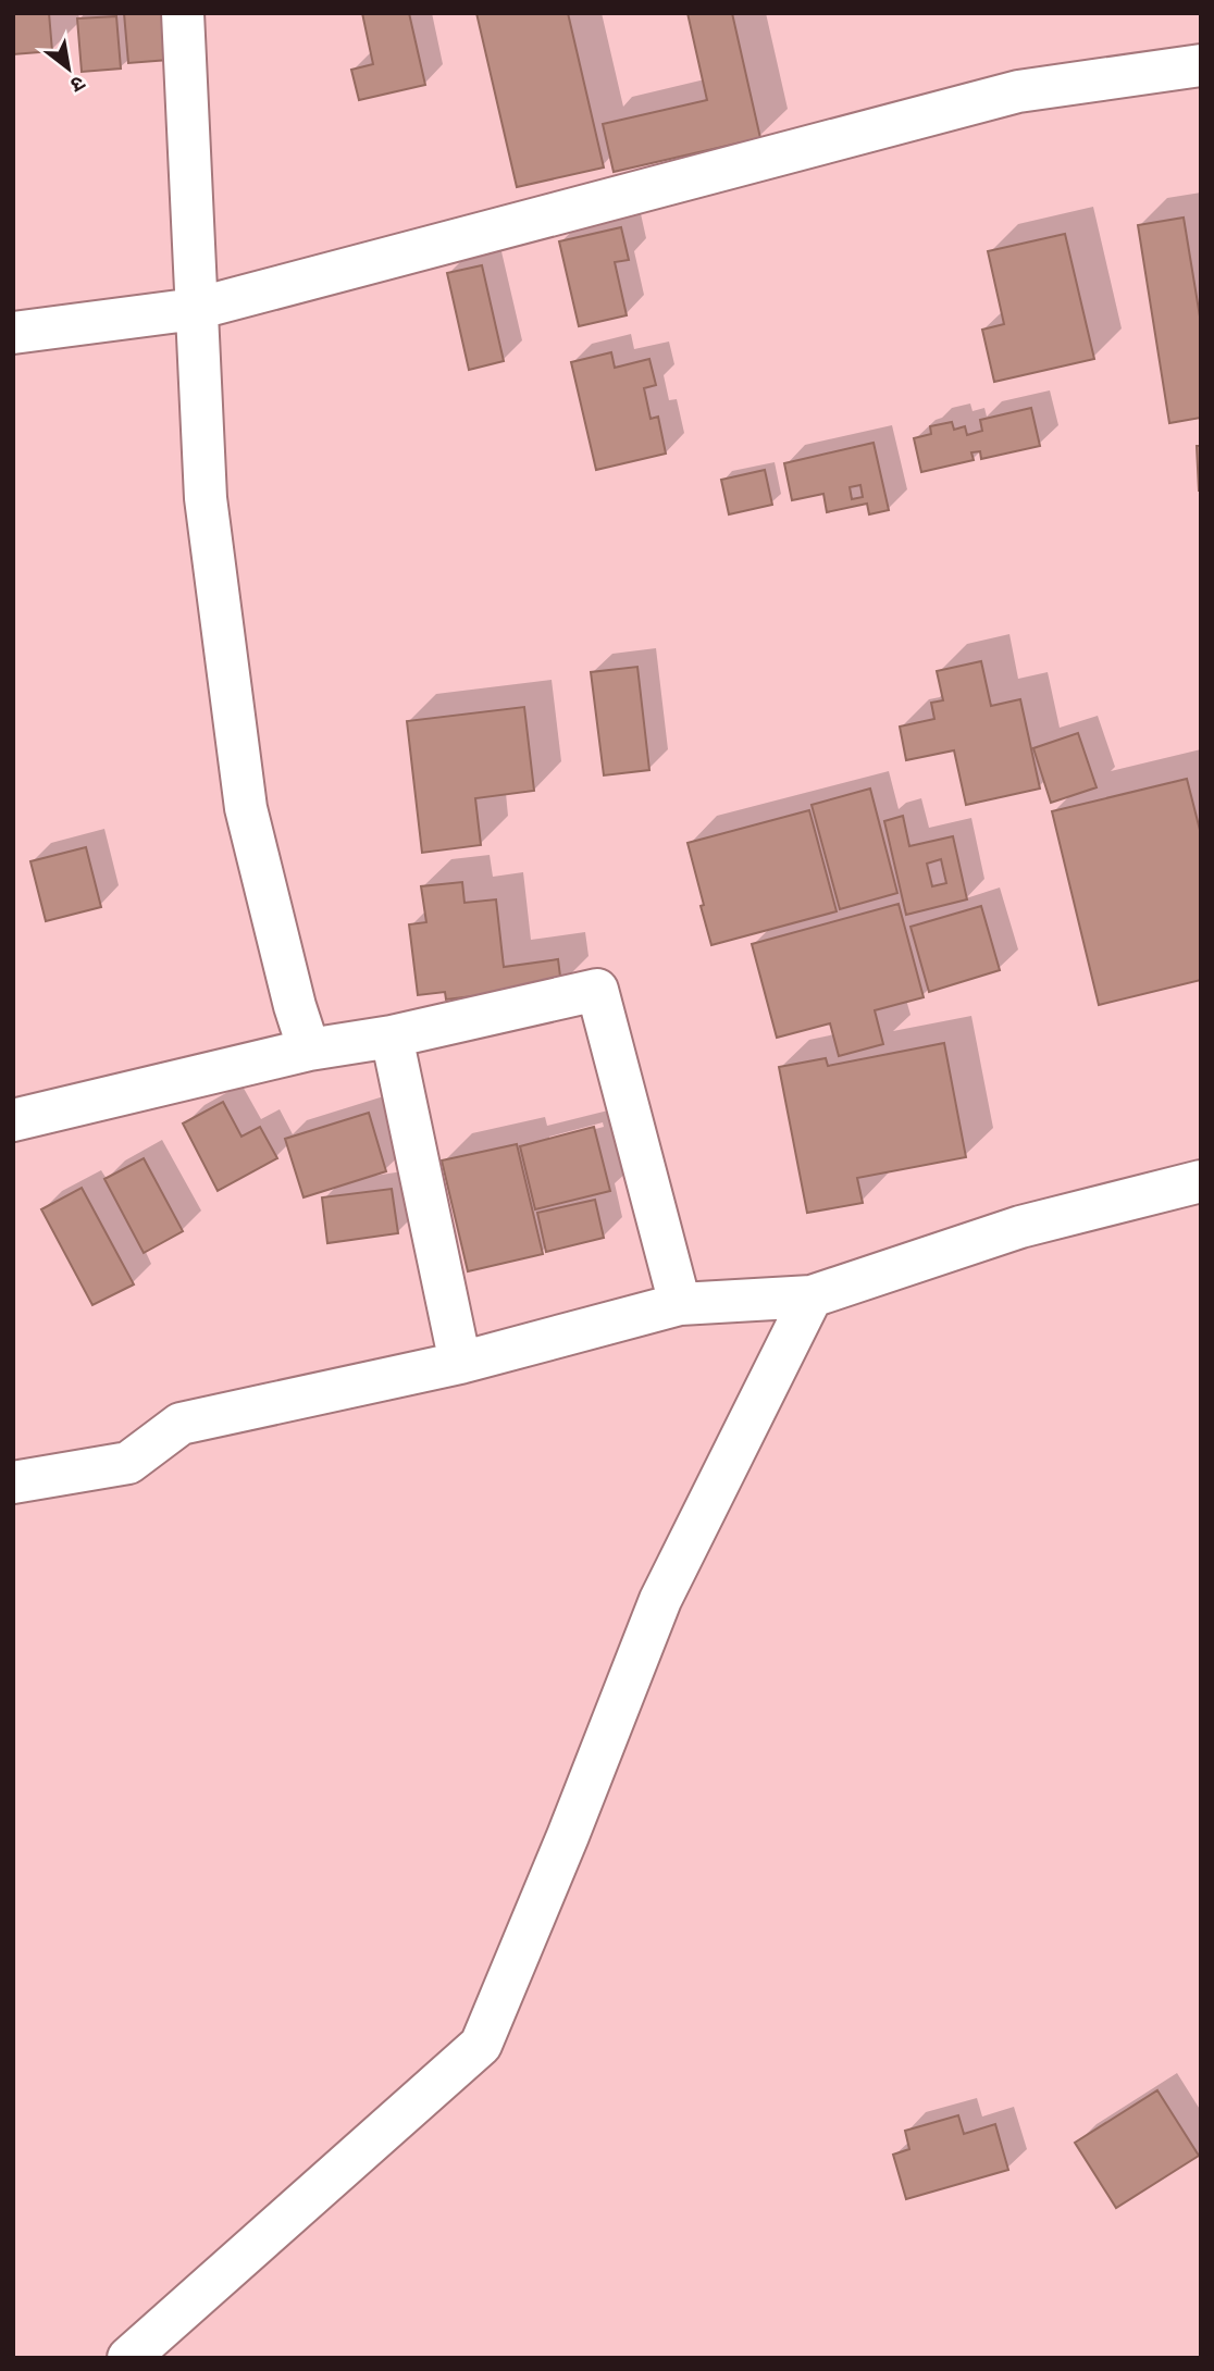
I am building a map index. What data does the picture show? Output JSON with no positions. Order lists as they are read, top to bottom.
{
  "north": "bottom right"
}
